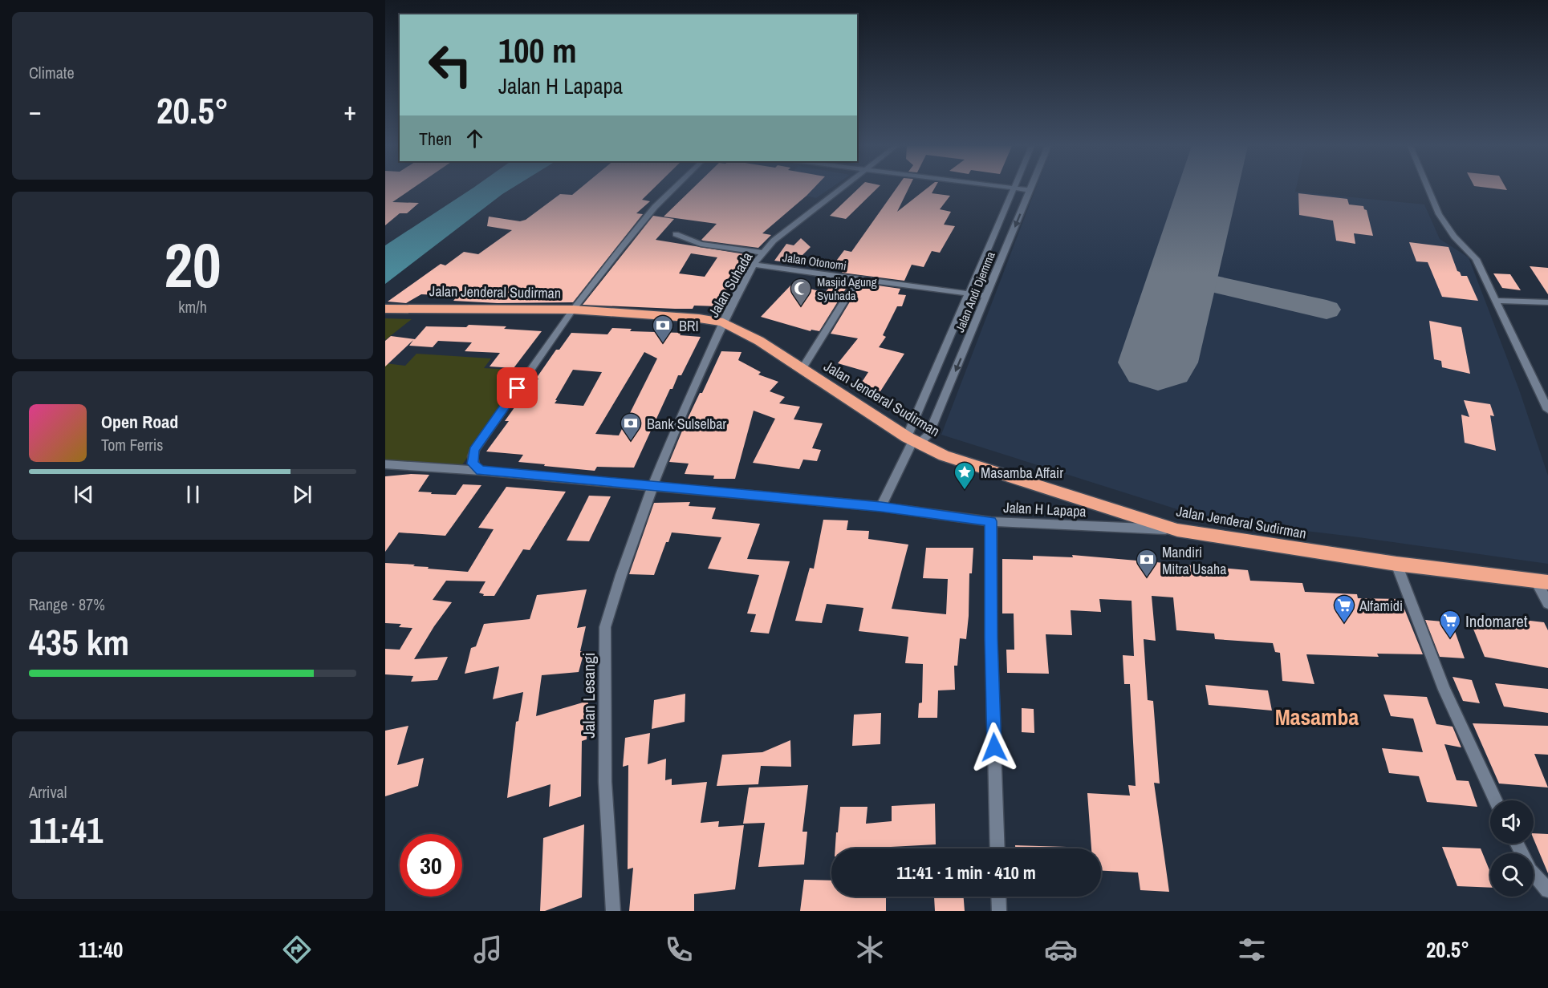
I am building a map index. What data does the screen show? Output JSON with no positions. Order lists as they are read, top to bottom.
{
  "streets": {
    "highway": ["Jalan Jenderal Sudirman"],
    "street": [
      "Jalan Otonomi",
      "Jalan Suhada",
      "Jalan Andi Djemma",
      "Jalan H Lapapa",
      "Jalan Lesangi"
    ]
  },
  "crossings": [
    ["Jalan Otonomi", "Jalan Suhada"],
    ["Jalan Otonomi", "Jalan Andi Djemma"],
    ["Jalan Suhada", "Jalan Jenderal Sudirman"],
    ["Jalan Suhada", "Jalan H Lapapa"],
    ["Jalan Suhada", "Jalan Lesangi"],
    ["Jalan Jenderal Sudirman", "Jalan Andi Djemma"],
    ["Jalan Jenderal Sudirman", "Jalan H Lapapa"],
    ["Jalan H Lapapa", "Jalan Lesangi"]
  ],
  "districts": ["Masamba"],
  "places": {
    "mosque": ["Masjid Agung Syuhada"],
    "bank": ["BRI", "Bank Sulselbar", "Mandiri Mitra Usaha"],
    "place": ["Masamba Affair"],
    "supermarket": ["Alfamidi", "Indomaret"]
  },
  "page": {
    "tile": [
      "Climate",
      ["20", "km/h"],
      ["Range · 87%", "435 km"],
      ["Arrival", "11:41"]
    ],
    "turn": ["100 m", "Jalan H Lapapa"],
    "heat": ["−", "20.5°", "+"],
    "then": "Then",
    "song": ["Open Road", "Tom Ferris"],
    "limit": "30",
    "trip": "11:41 · 1 min · 410 m",
    "tabs": ["11:40", "20.5°"]
  }
}
